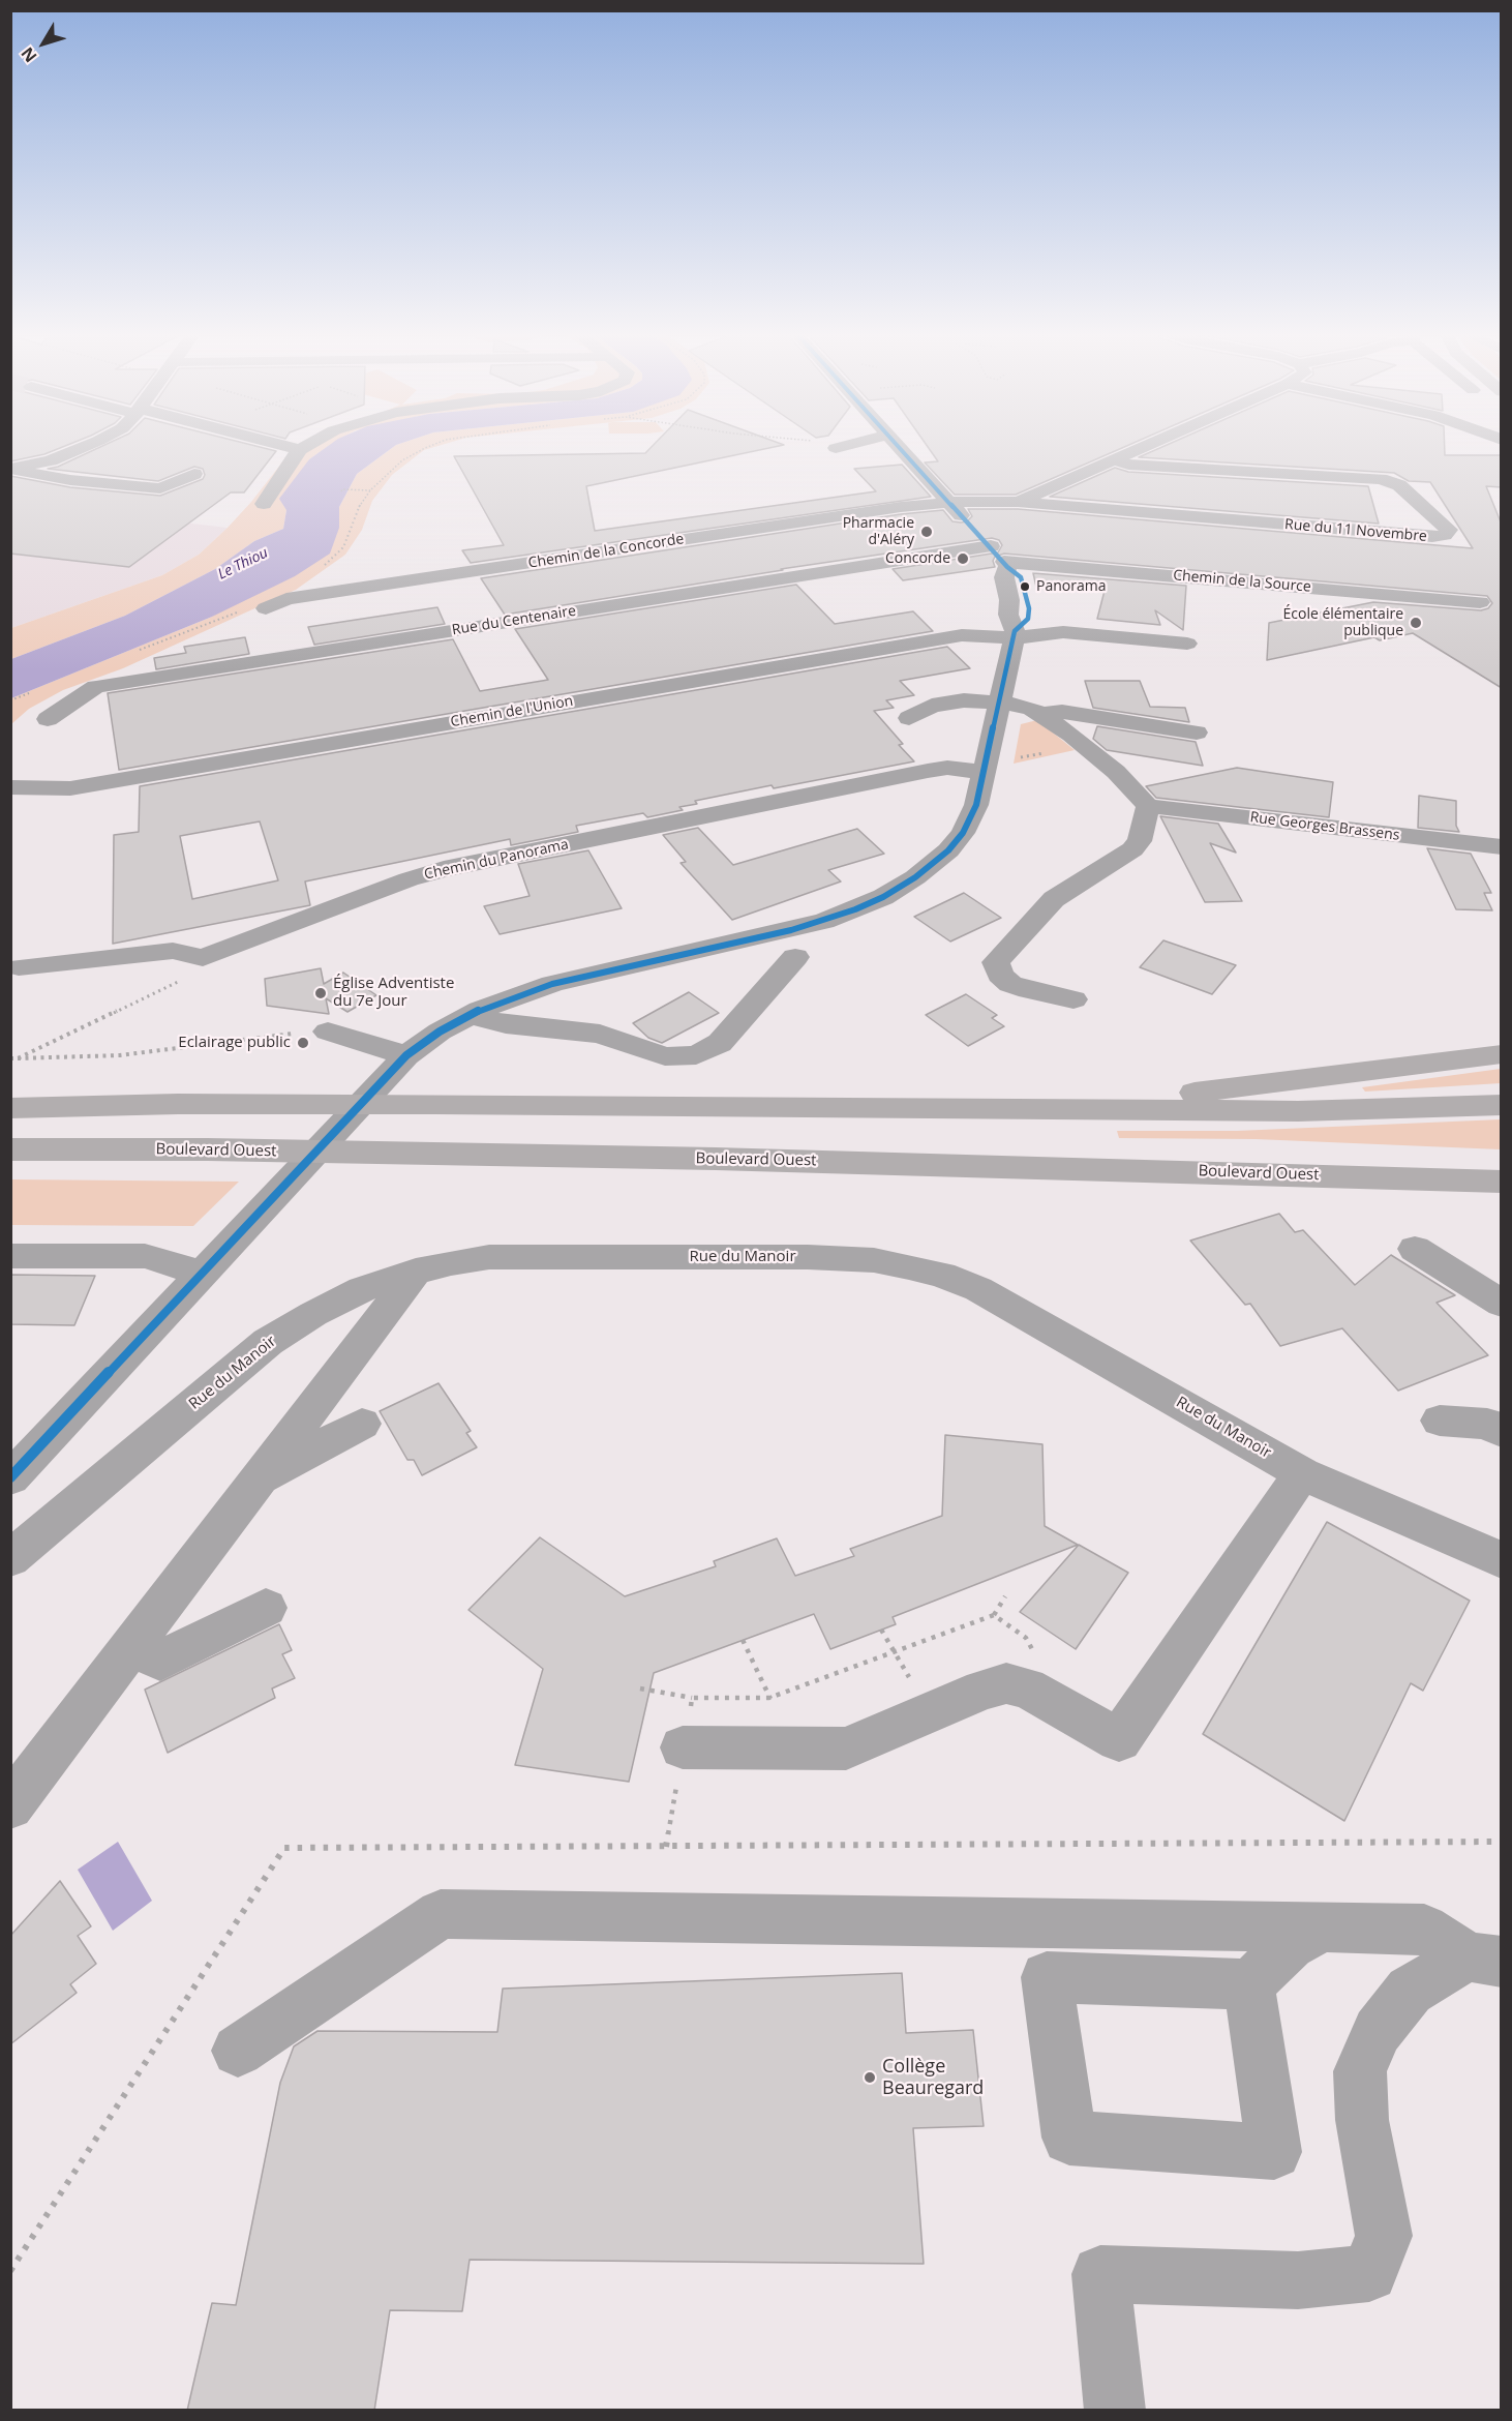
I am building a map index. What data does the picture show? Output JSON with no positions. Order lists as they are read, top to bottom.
{
  "streets": {
    "highway": ["Boulevard Ouest"],
    "street": [
      "Rue du 11 Novembre",
      "Chemin de la Concorde",
      "Chemin de la Source",
      "Rue du Centenaire",
      "Chemin de l'Union",
      "Rue Georges Brassens",
      "Chemin du Panorama",
      "Rue du Manoir"
    ]
  },
  "crossings": [
    ["Chemin de la Source", "Rue du Centenaire"]
  ],
  "water": ["Le Thiou"],
  "places": [
    "Pharmacie d'Aléry",
    "Concorde",
    "Panorama",
    "École élémentaire publique",
    "Église Adventiste du 7e Jour",
    "Eclairage public",
    "Collège Beauregard"
  ],
  "north": "bottom left"
}
